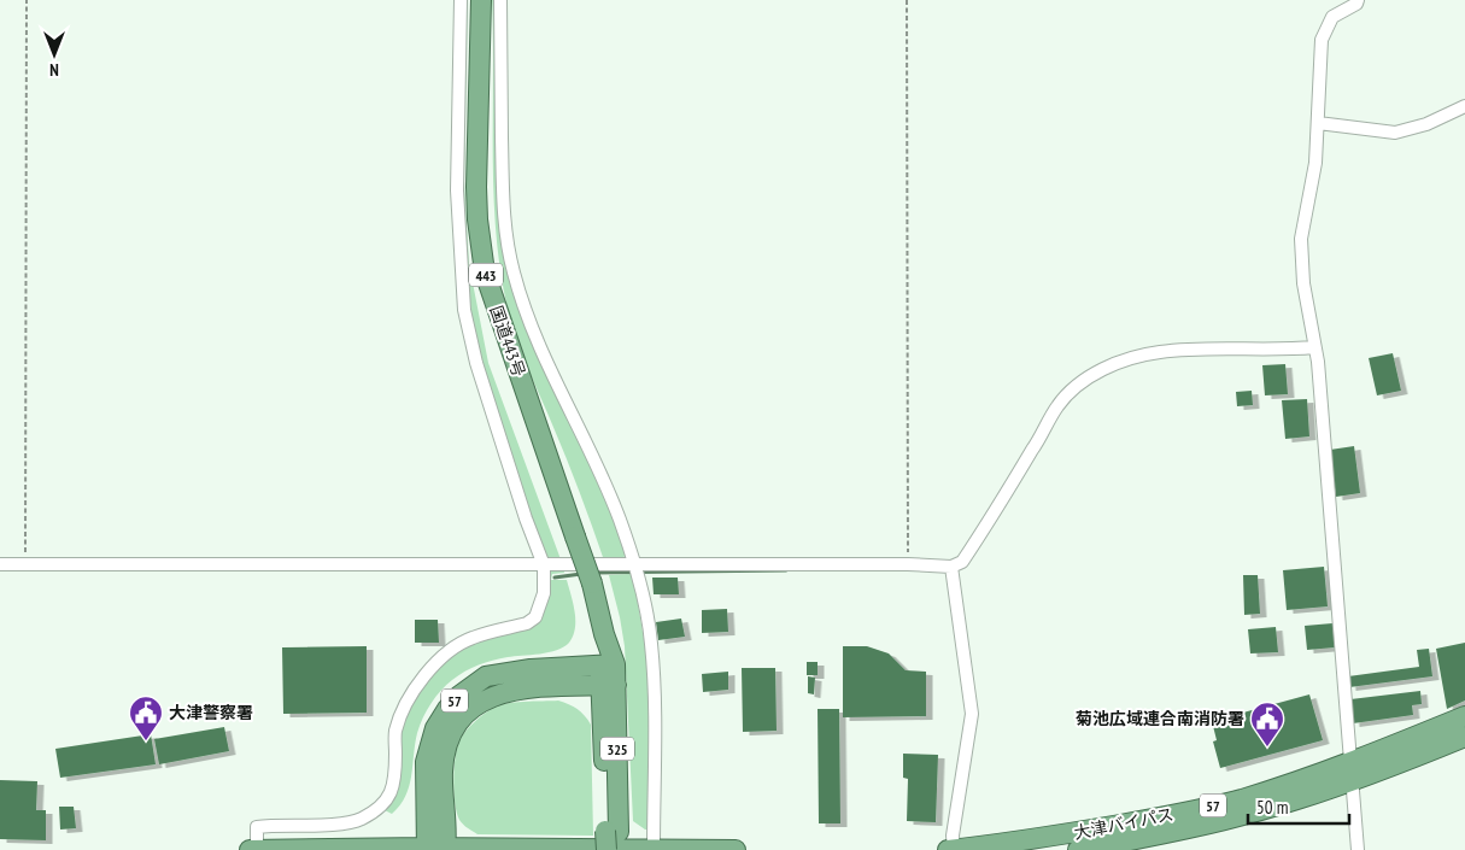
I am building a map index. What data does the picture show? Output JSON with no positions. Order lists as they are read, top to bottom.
{
  "streets": {
    "highway": [
      "443",
      "国道443号",
      "57",
      "325",
      "大津バイパス"
    ]
  },
  "crossings": [
    ["国道443号", "57"],
    ["国道443号", "325"],
    ["57", "325"]
  ],
  "places": {
    "public building": ["大津警察署", "菊池広域連合南消防署"]
  },
  "scale_bar": "50 m",
  "north": "bottom"
}
